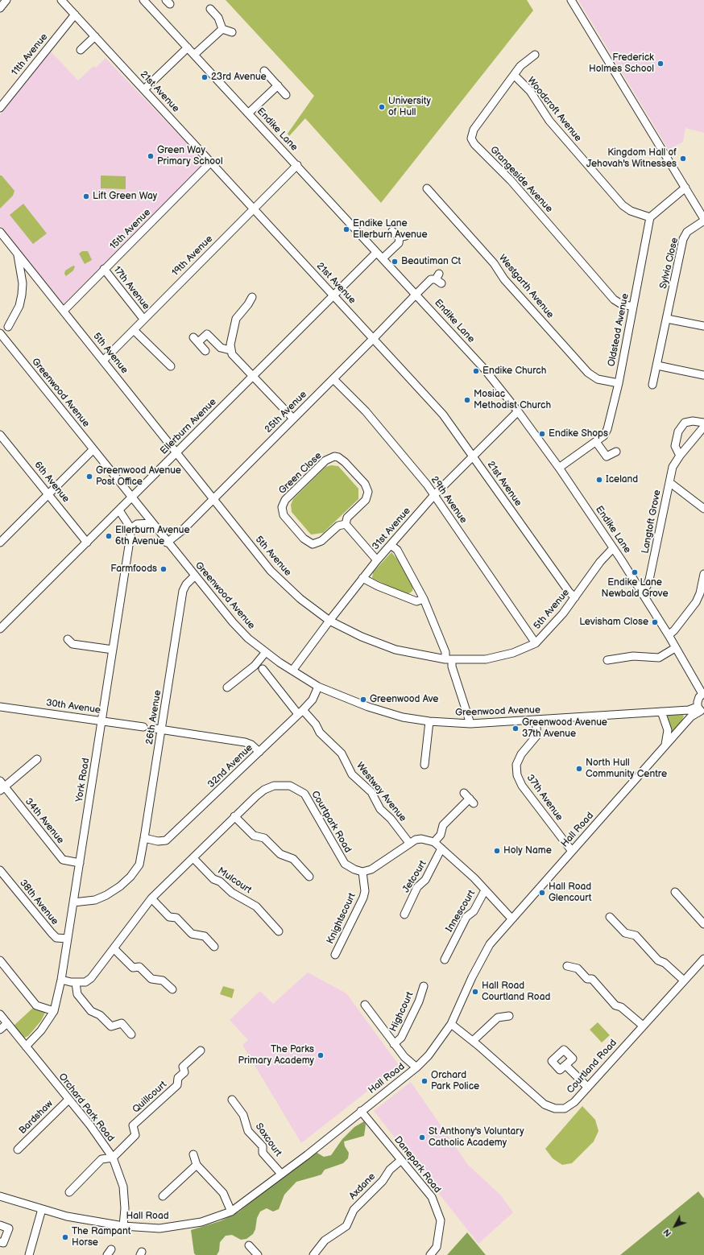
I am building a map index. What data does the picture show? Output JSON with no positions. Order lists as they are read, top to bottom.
{
  "streets": {
    "street": [
      "11th Avenue",
      "21st Avenue",
      "Woodcroft Avenue",
      "Endike Lane",
      "Grangeside Avenue",
      "15th Avenue",
      "19th Avenue",
      "Sylvia Close",
      "Westgarth Avenue",
      "17th Avenue",
      "Oldstead Avenue",
      "5th Avenue",
      "Greenwood Avenue",
      "25th Avenue",
      "Ellerburn Avenue",
      "Green Close",
      "6th Avenue",
      "29th Avenue",
      "Langtoft Grove",
      "31st Avenue",
      "30th Avenue",
      "26th Avenue",
      "32nd Avenue",
      "York Road",
      "Westway Avenue",
      "37th Avenue",
      "34th Avenue",
      "Courtpark Road",
      "Hall Road",
      "Jetcourt",
      "Mulcourt",
      "38th Avenue",
      "Innescourt",
      "Knightscourt",
      "Highcourt",
      "Courtland Road",
      "Quillcourt",
      "Orchard Park Road",
      "Bardshaw",
      "Saxcourt",
      "Danepark Road",
      "Axdane"
    ]
  },
  "crossings": [
    ["11th Avenue", "21st Avenue"],
    ["21st Avenue", "15th Avenue"],
    ["21st Avenue", "19th Avenue"],
    ["21st Avenue", "5th Avenue"],
    ["21st Avenue", "25th Avenue"],
    ["21st Avenue", "Ellerburn Avenue"],
    ["21st Avenue", "31st Avenue"],
    ["Woodcroft Avenue", "Grangeside Avenue"],
    ["Woodcroft Avenue", "Oldstead Avenue"],
    ["Endike Lane", "19th Avenue"],
    ["Endike Lane", "Oldstead Avenue"],
    ["Endike Lane", "5th Avenue"],
    ["Endike Lane", "25th Avenue"],
    ["Endike Lane", "Ellerburn Avenue"],
    ["Endike Lane", "Langtoft Grove"],
    ["Endike Lane", "31st Avenue"],
    ["Grangeside Avenue", "Oldstead Avenue"],
    ["15th Avenue", "17th Avenue"],
    ["15th Avenue", "5th Avenue"],
    ["19th Avenue", "17th Avenue"],
    ["19th Avenue", "5th Avenue"],
    ["Westgarth Avenue", "Oldstead Avenue"],
    ["5th Avenue", "25th Avenue"],
    ["5th Avenue", "Ellerburn Avenue"],
    ["5th Avenue", "29th Avenue"],
    ["5th Avenue", "31st Avenue"],
    ["Greenwood Avenue", "25th Avenue"],
    ["Greenwood Avenue", "Ellerburn Avenue"],
    ["Greenwood Avenue", "31st Avenue"],
    ["Greenwood Avenue", "26th Avenue"],
    ["Greenwood Avenue", "32nd Avenue"],
    ["Greenwood Avenue", "37th Avenue"],
    ["Greenwood Avenue", "Hall Road"],
    ["25th Avenue", "29th Avenue"],
    ["Ellerburn Avenue", "6th Avenue"],
    ["Ellerburn Avenue", "York Road"],
    ["29th Avenue", "31st Avenue"],
    ["30th Avenue", "York Road"],
    ["26th Avenue", "32nd Avenue"],
    ["26th Avenue", "York Road"],
    ["32nd Avenue", "Westway Avenue"],
    ["York Road", "34th Avenue"],
    ["York Road", "Courtpark Road"],
    ["York Road", "38th Avenue"],
    ["York Road", "Orchard Park Road"],
    ["37th Avenue", "Hall Road"],
    ["Courtpark Road", "Mulcourt"],
    ["Courtpark Road", "Knightscourt"],
    ["Hall Road", "Courtland Road"],
    ["Hall Road", "Orchard Park Road"],
    ["Hall Road", "Saxcourt"],
    ["Hall Road", "Danepark Road"],
    ["Quillcourt", "Orchard Park Road"],
    ["Orchard Park Road", "Bardshaw"],
    ["Danepark Road", "Axdane"]
  ],
  "places": [
    "Frederick Holmes School",
    "23rd Avenue",
    "University of Hull",
    "Green Way Primary School",
    "Kingdom Hall of Jehovah's Witnesses",
    "Lift Green Way",
    "Endike Lane Ellerburn Avenue",
    "Beautiman Ct",
    "Endike Church",
    "Mosiac Methodist Church",
    "Endike Shops",
    "Greenwood Avenue Post Office",
    "Iceland",
    "Ellerburn Avenue 6th Avenue",
    "Farmfoods",
    "Endike Lane Newbald Grove",
    "Levisham Close",
    "Greenwood Ave",
    "Greenwood Avenue 37th Avenue",
    "North Hull Community Centre",
    "Holy Name",
    "Hall Road Glencourt",
    "Hall Road Courtland Road",
    "The Parks Primary Academy",
    "Orchard Park Police",
    "St Anthony's Voluntary Catholic Academy",
    "The Rampant Horse"
  ],
  "north": "bottom left"
}
